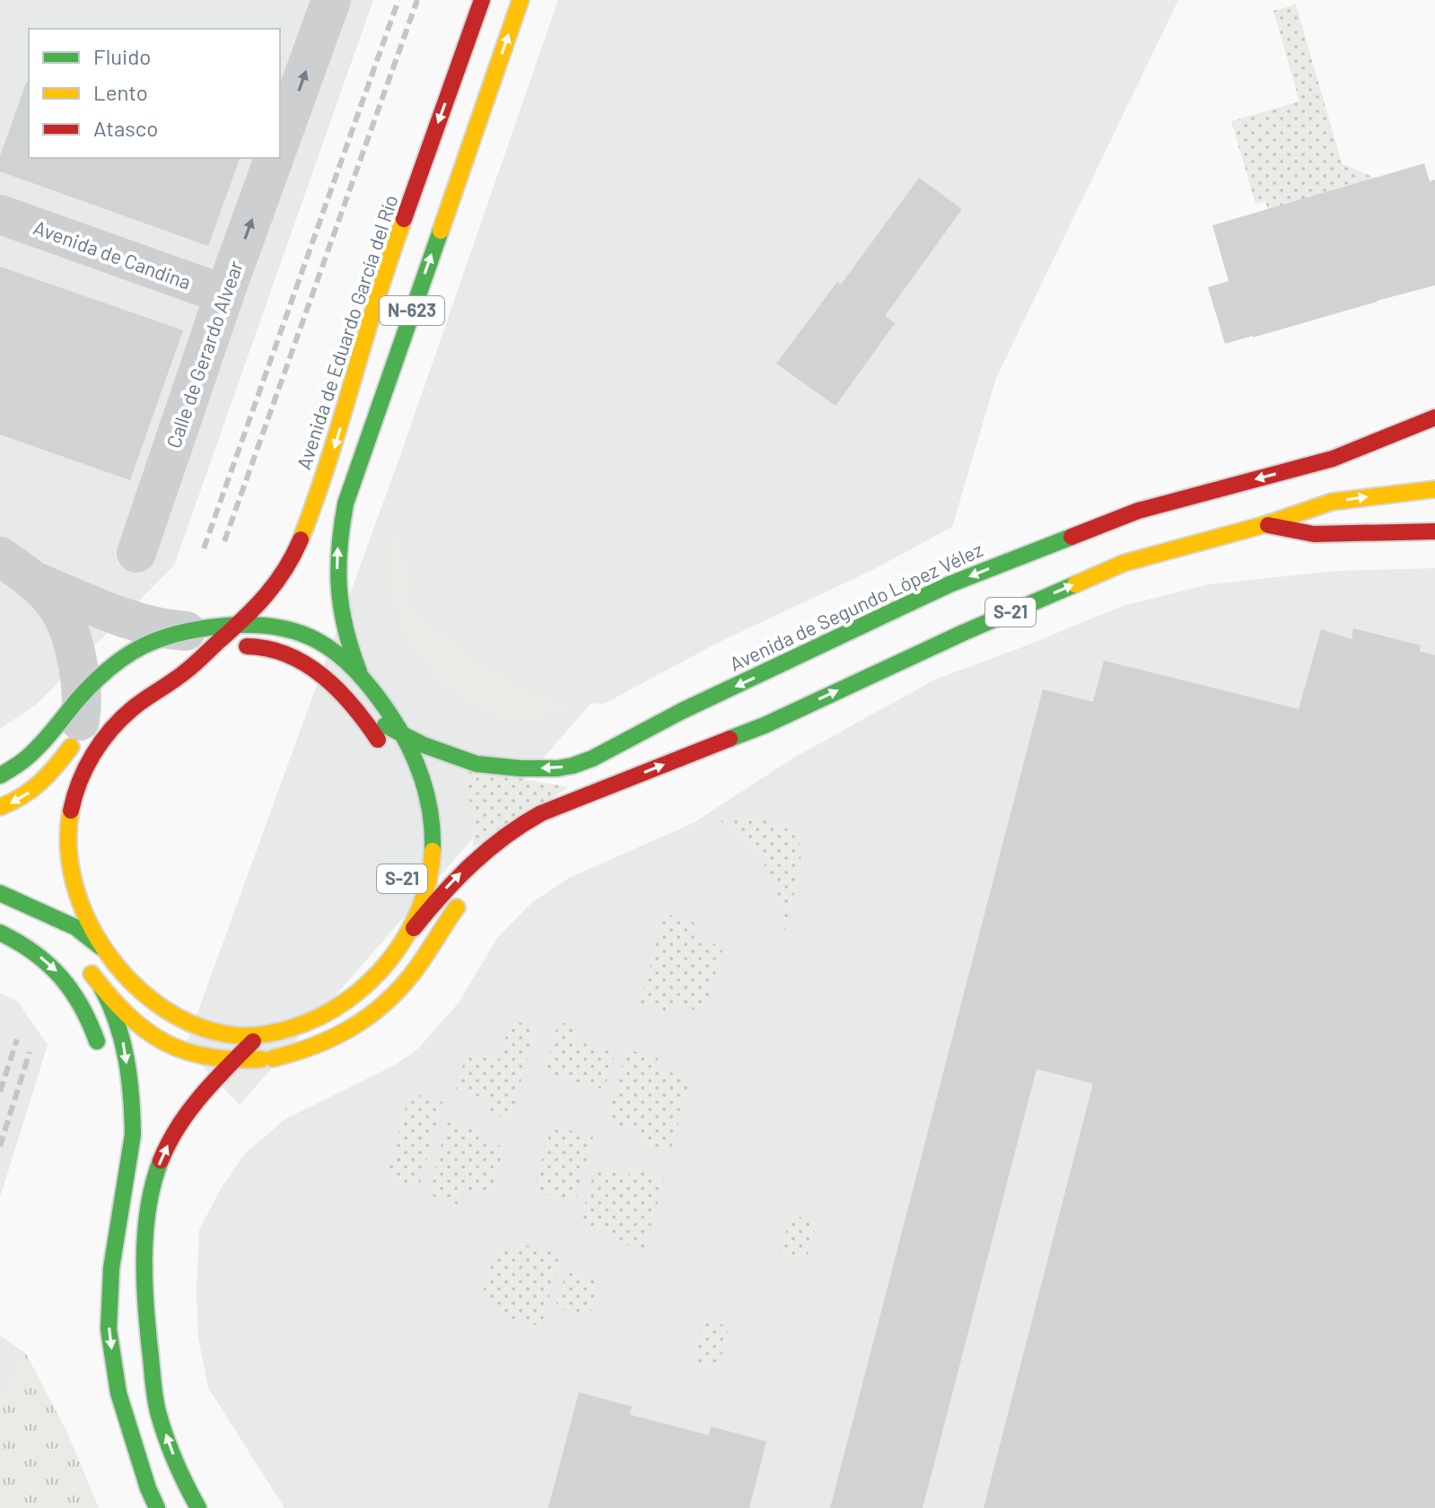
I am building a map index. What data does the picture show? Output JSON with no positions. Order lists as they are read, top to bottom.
{
  "streets": {
    "main road": [
      "N-623",
      "Avenida de Eduardo García del Río",
      "Avenida de Segundo López Vélez",
      "S-21"
    ],
    "street": ["Avenida de Candina", "Calle de Gerardo Alvear"]
  },
  "crossings": [
    ["Avenida de Candina", "Calle de Gerardo Alvear"],
    ["N-623", "Avenida de Eduardo García del Río"],
    ["N-623", "S-21"],
    ["Avenida de Eduardo García del Río", "S-21"],
    ["Avenida de Segundo López Vélez", "S-21"]
  ],
  "legend": ["Fluido", "Lento", "Atasco"]
}
